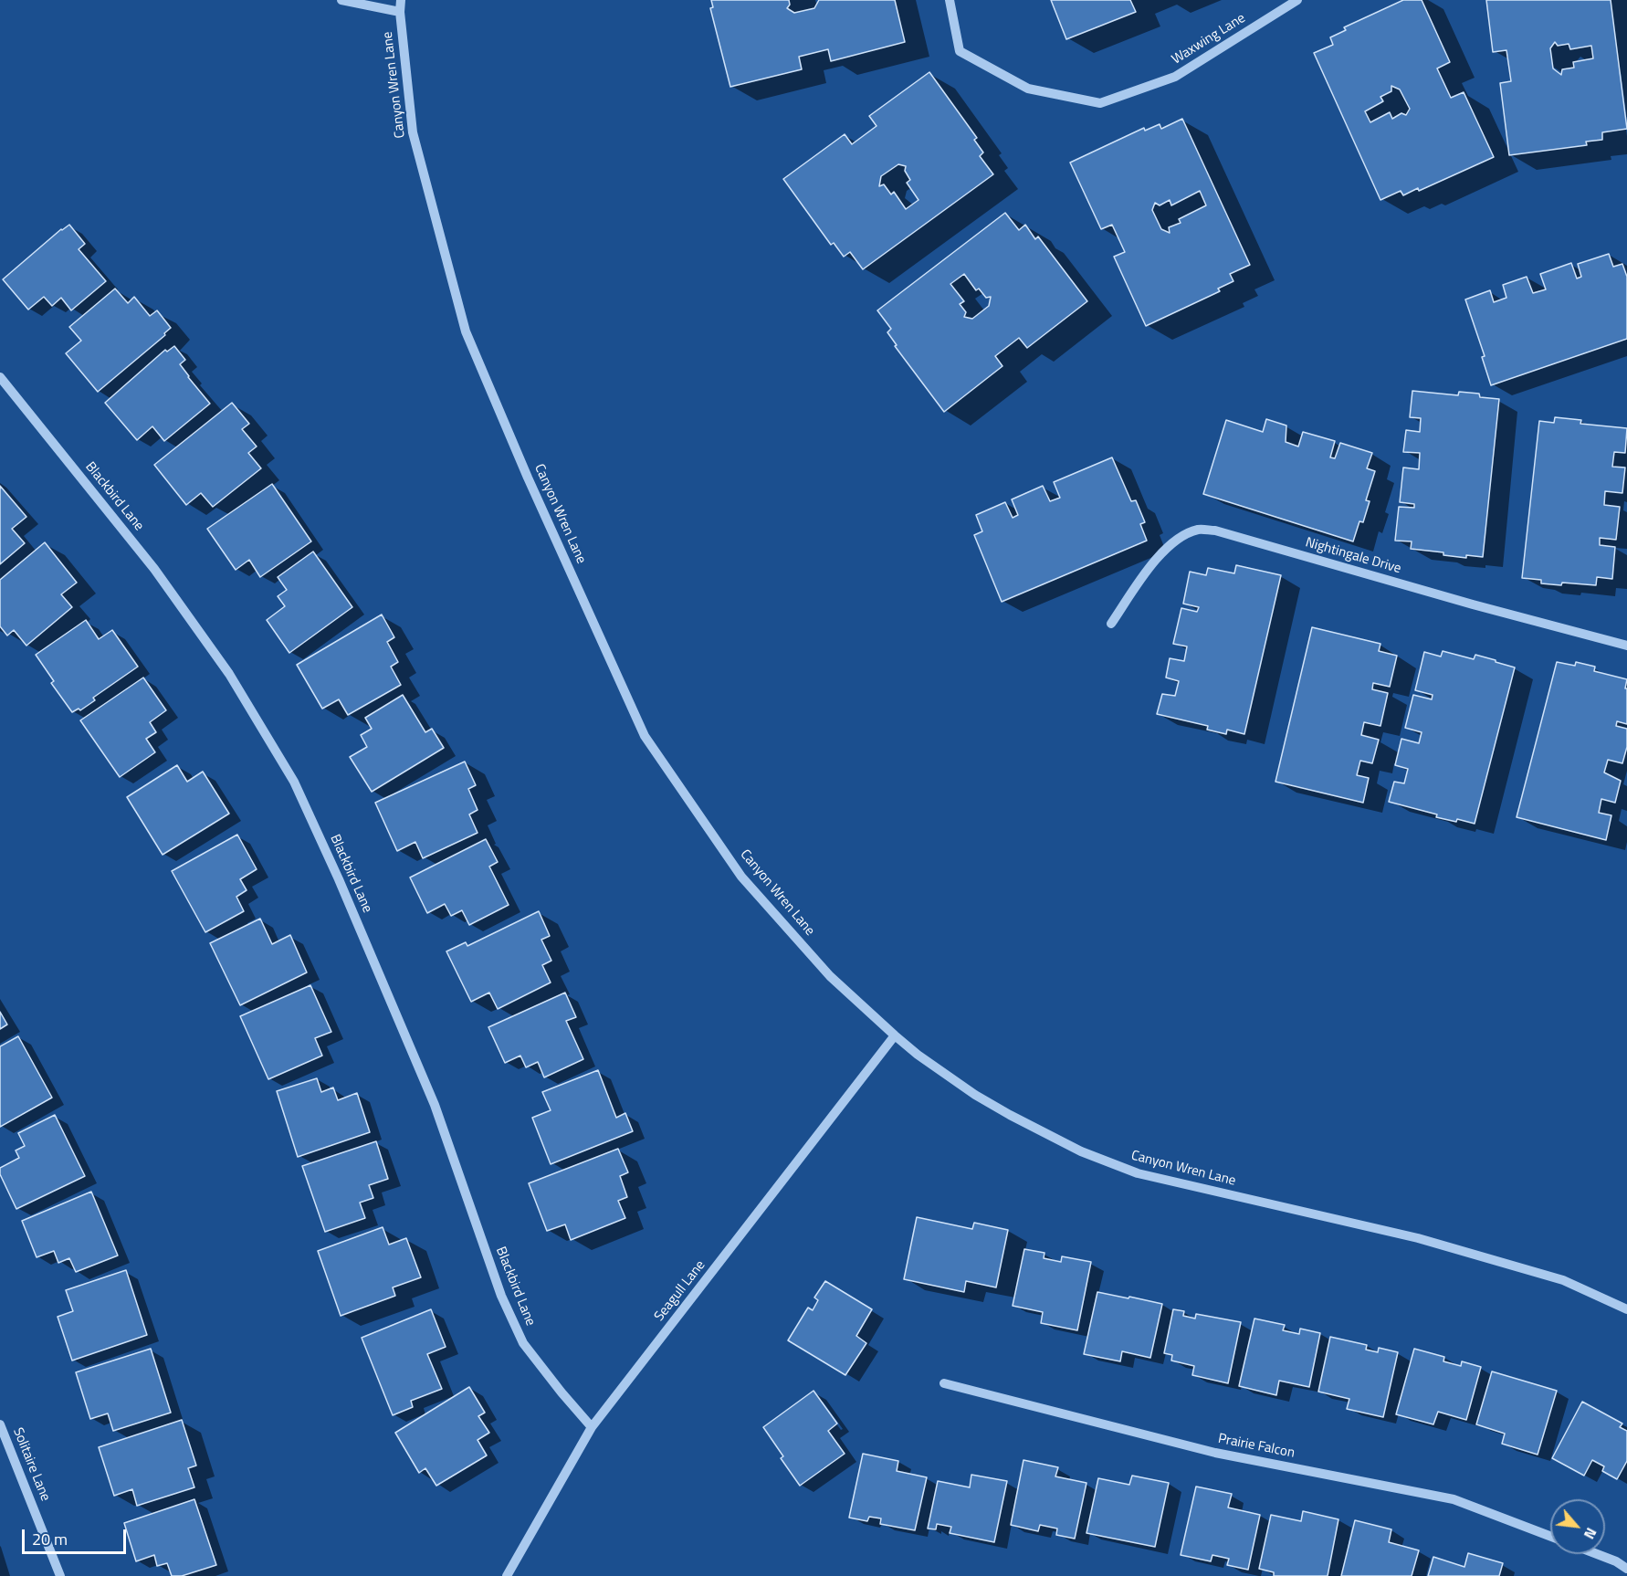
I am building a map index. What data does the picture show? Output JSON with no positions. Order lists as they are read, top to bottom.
{
  "streets": {
    "street": [
      "Waxwing Lane",
      "Canyon Wren Lane",
      "Blackbird Lane",
      "Nightingale Drive",
      "Seagull Lane",
      "Prairie Falcon",
      "Solitaire Lane"
    ]
  },
  "crossings": [
    ["Canyon Wren Lane", "Seagull Lane"],
    ["Blackbird Lane", "Seagull Lane"]
  ],
  "scale_bar": "20 m",
  "north": "bottom right"
}
